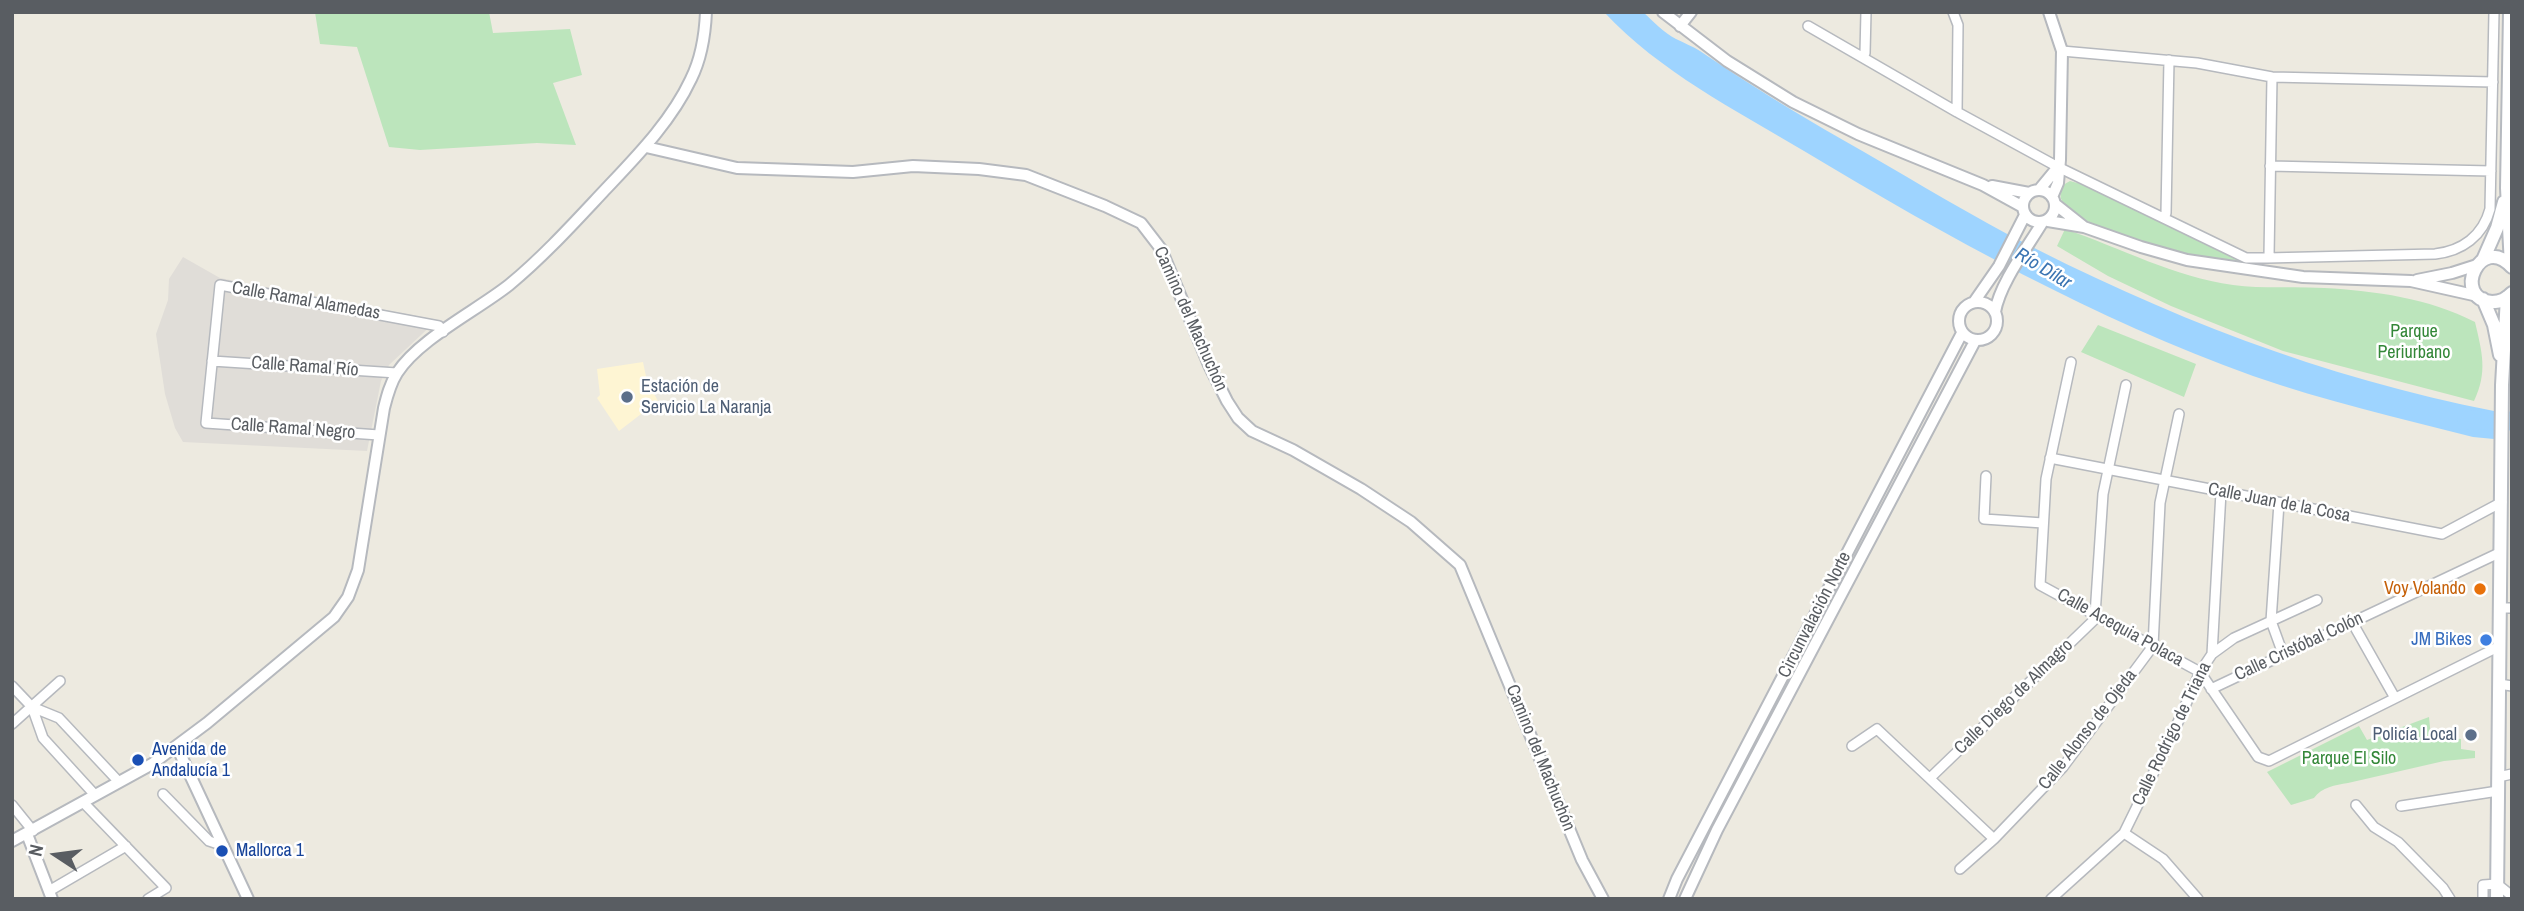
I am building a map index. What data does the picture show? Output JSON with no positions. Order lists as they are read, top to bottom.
{
  "streets": {
    "street": [
      "Calle Ramal Alamedas",
      "Camino del Machuchón",
      "Calle Ramal Río",
      "Calle Ramal Negro",
      "Calle Juan de la Cosa",
      "Circunvalación Norte",
      "Calle Acequia Polaca",
      "Calle Cristóbal Colón",
      "Calle Diego de Almagro",
      "Calle Alonso de Ojeda",
      "Calle Rodrigo de Triana"
    ]
  },
  "crossings": [
    ["Calle Ramal Alamedas", "Calle Ramal Río"],
    ["Calle Ramal Alamedas", "Calle Ramal Negro"],
    ["Calle Acequia Polaca", "Calle Diego de Almagro"],
    ["Calle Acequia Polaca", "Calle Alonso de Ojeda"],
    ["Calle Acequia Polaca", "Calle Rodrigo de Triana"]
  ],
  "water": ["Río Dílar"],
  "parks": ["Parque Periurbano", "Parque El Silo"],
  "places": [
    "Estación de Servicio La Naranja",
    "Voy Volando",
    "JM Bikes",
    "Policía Local",
    "Avenida de Andalucía 1",
    "Mallorca 1"
  ],
  "north": "left"
}
